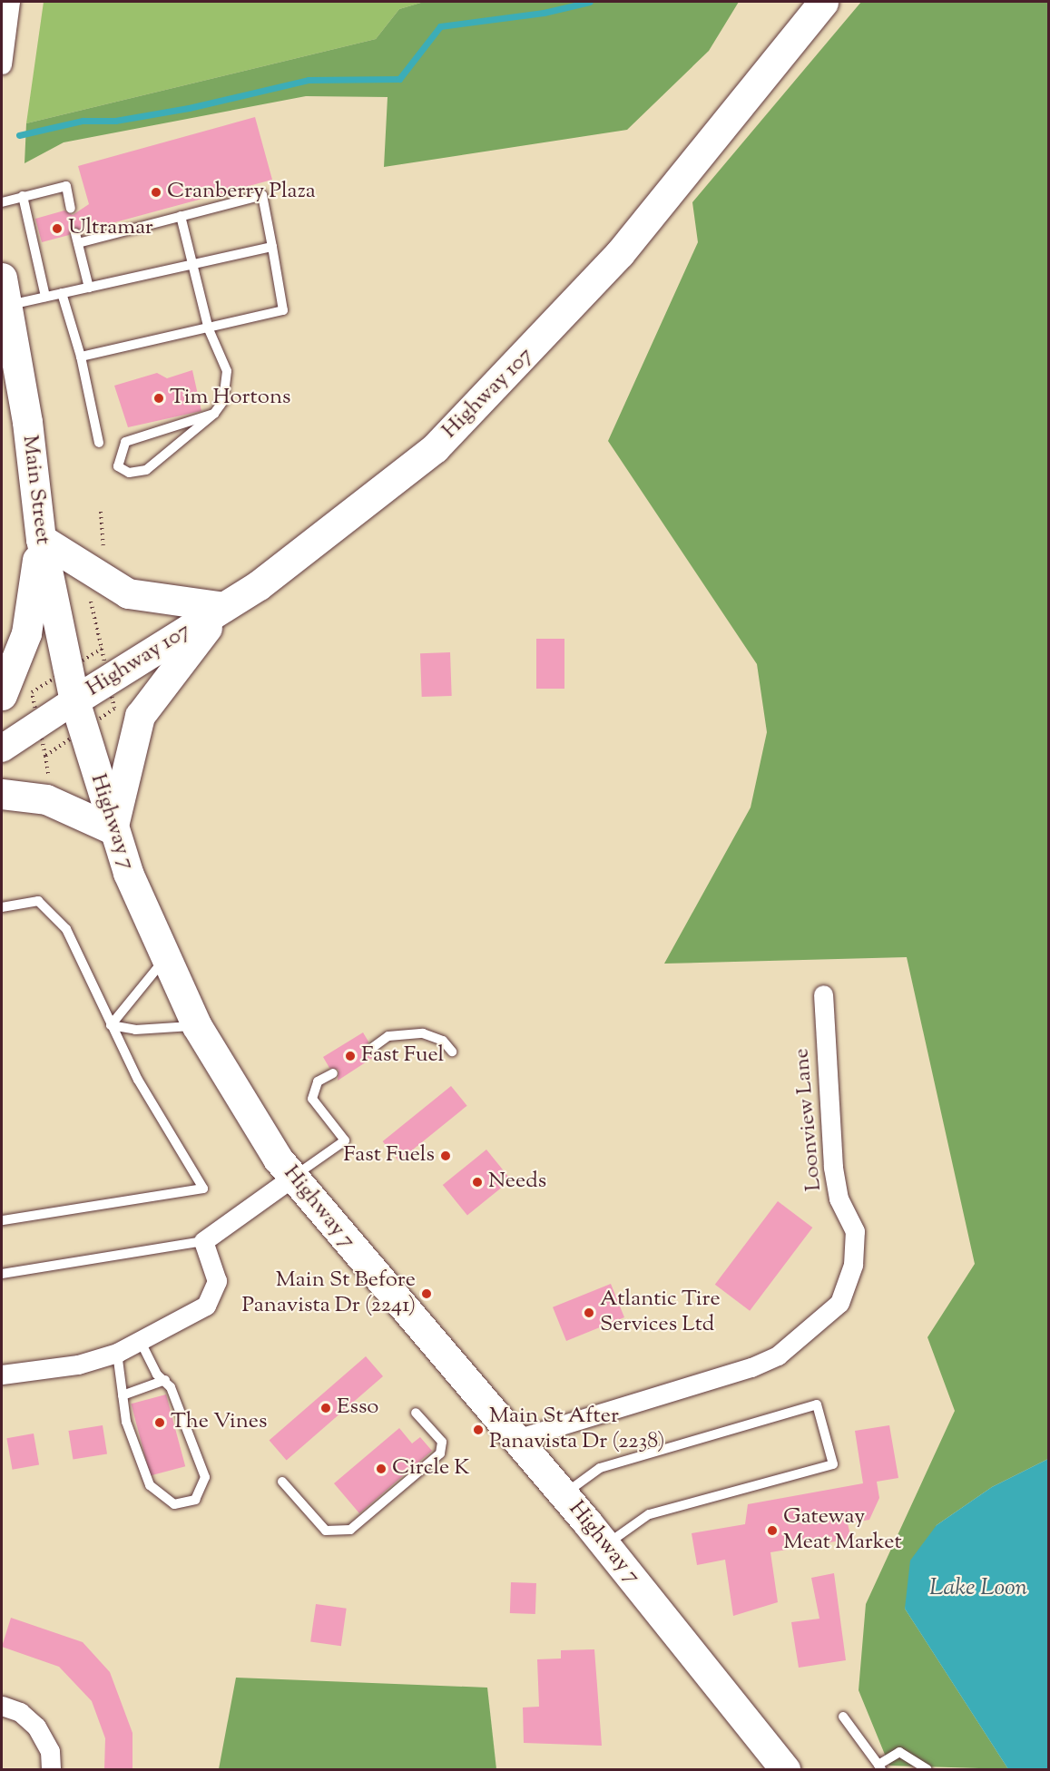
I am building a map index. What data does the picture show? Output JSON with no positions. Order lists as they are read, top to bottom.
{
  "streets": {
    "main road": ["Highway 107", "Main Street", "Highway 7"],
    "street": ["Loonview Lane"]
  },
  "crossings": [
    ["Highway 107", "Main Street"],
    ["Highway 107", "Highway 7"],
    ["Main Street", "Highway 7"],
    ["Highway 7", "Loonview Lane"]
  ],
  "water": ["Lake Loon"],
  "places": [
    "Cranberry Plaza",
    "Ultramar",
    "Tim Hortons",
    "Fast Fuel",
    "Fast Fuels",
    "Needs",
    "Main St Before Panavista Dr (2241)",
    "Atlantic Tire Services Ltd",
    "Esso",
    "The Vines",
    "Main St After Panavista Dr (2238)",
    "Circle K",
    "Gateway Meat Market"
  ]
}
